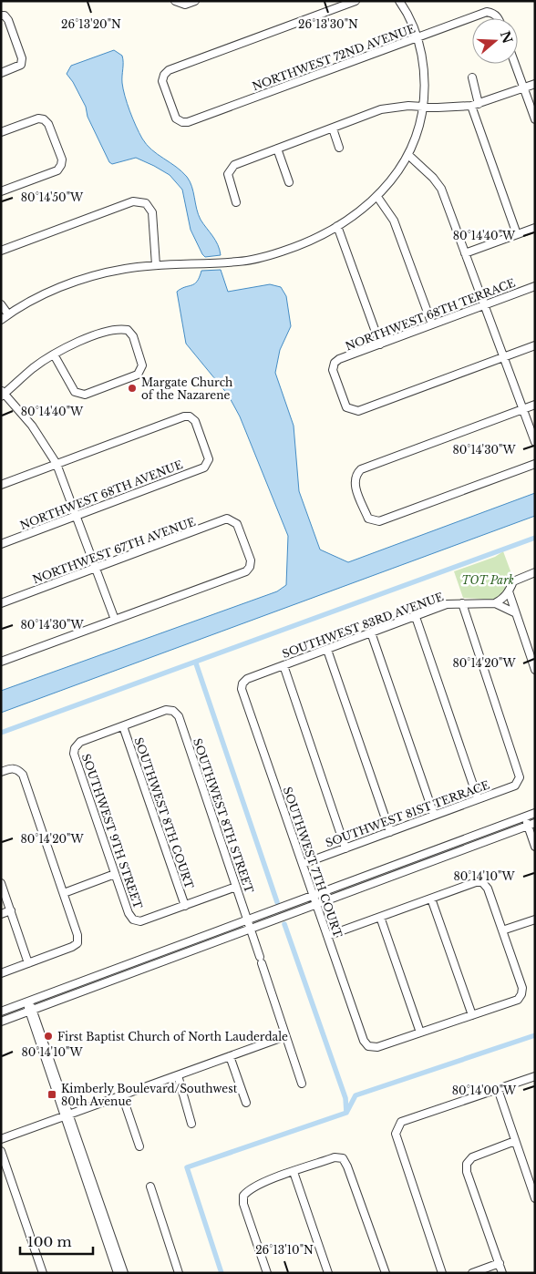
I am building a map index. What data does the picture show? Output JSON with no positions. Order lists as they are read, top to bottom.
{
  "streets": {
    "street": [
      "NORTHWEST 72ND AVENUE",
      "NORTHWEST 68TH TERRACE",
      "NORTHWEST 68TH AVENUE",
      "NORTHWEST 67TH AVENUE",
      "SOUTHWEST 83RD AVENUE",
      "SOUTHWEST 8TH COURT",
      "SOUTHWEST 81ST TERRACE",
      "SOUTHWEST 8TH STREET",
      "SOUTHWEST 9TH STREET",
      "SOUTHWEST 7TH COURT"
    ]
  },
  "crossings": [
    ["SOUTHWEST 83RD AVENUE", "SOUTHWEST 81ST TERRACE"],
    ["SOUTHWEST 83RD AVENUE", "SOUTHWEST 7TH COURT"],
    ["SOUTHWEST 8TH COURT", "SOUTHWEST 8TH STREET"],
    ["SOUTHWEST 8TH COURT", "SOUTHWEST 9TH STREET"],
    ["SOUTHWEST 81ST TERRACE", "SOUTHWEST 7TH COURT"],
    ["SOUTHWEST 8TH STREET", "SOUTHWEST 9TH STREET"]
  ],
  "parks": ["TOT Park"],
  "places": {
    "other": ["Margate Church of the Nazarene", "First Baptist Church of North Lauderdale"],
    "transit": ["Kimberly Boulevard/Southwest 80th Avenue"]
  },
  "scale_bar": "100 m",
  "north": "right",
  "coordinates": [
    "26°13'20\"N",
    "26°13'30\"N",
    "80°14'50\"W",
    "80°14'40\"W",
    "80°14'30\"W",
    "80°14'20\"W",
    "80°14'10\"W",
    "80°14'00\"W",
    "26°13'10\"N"
  ]
}
